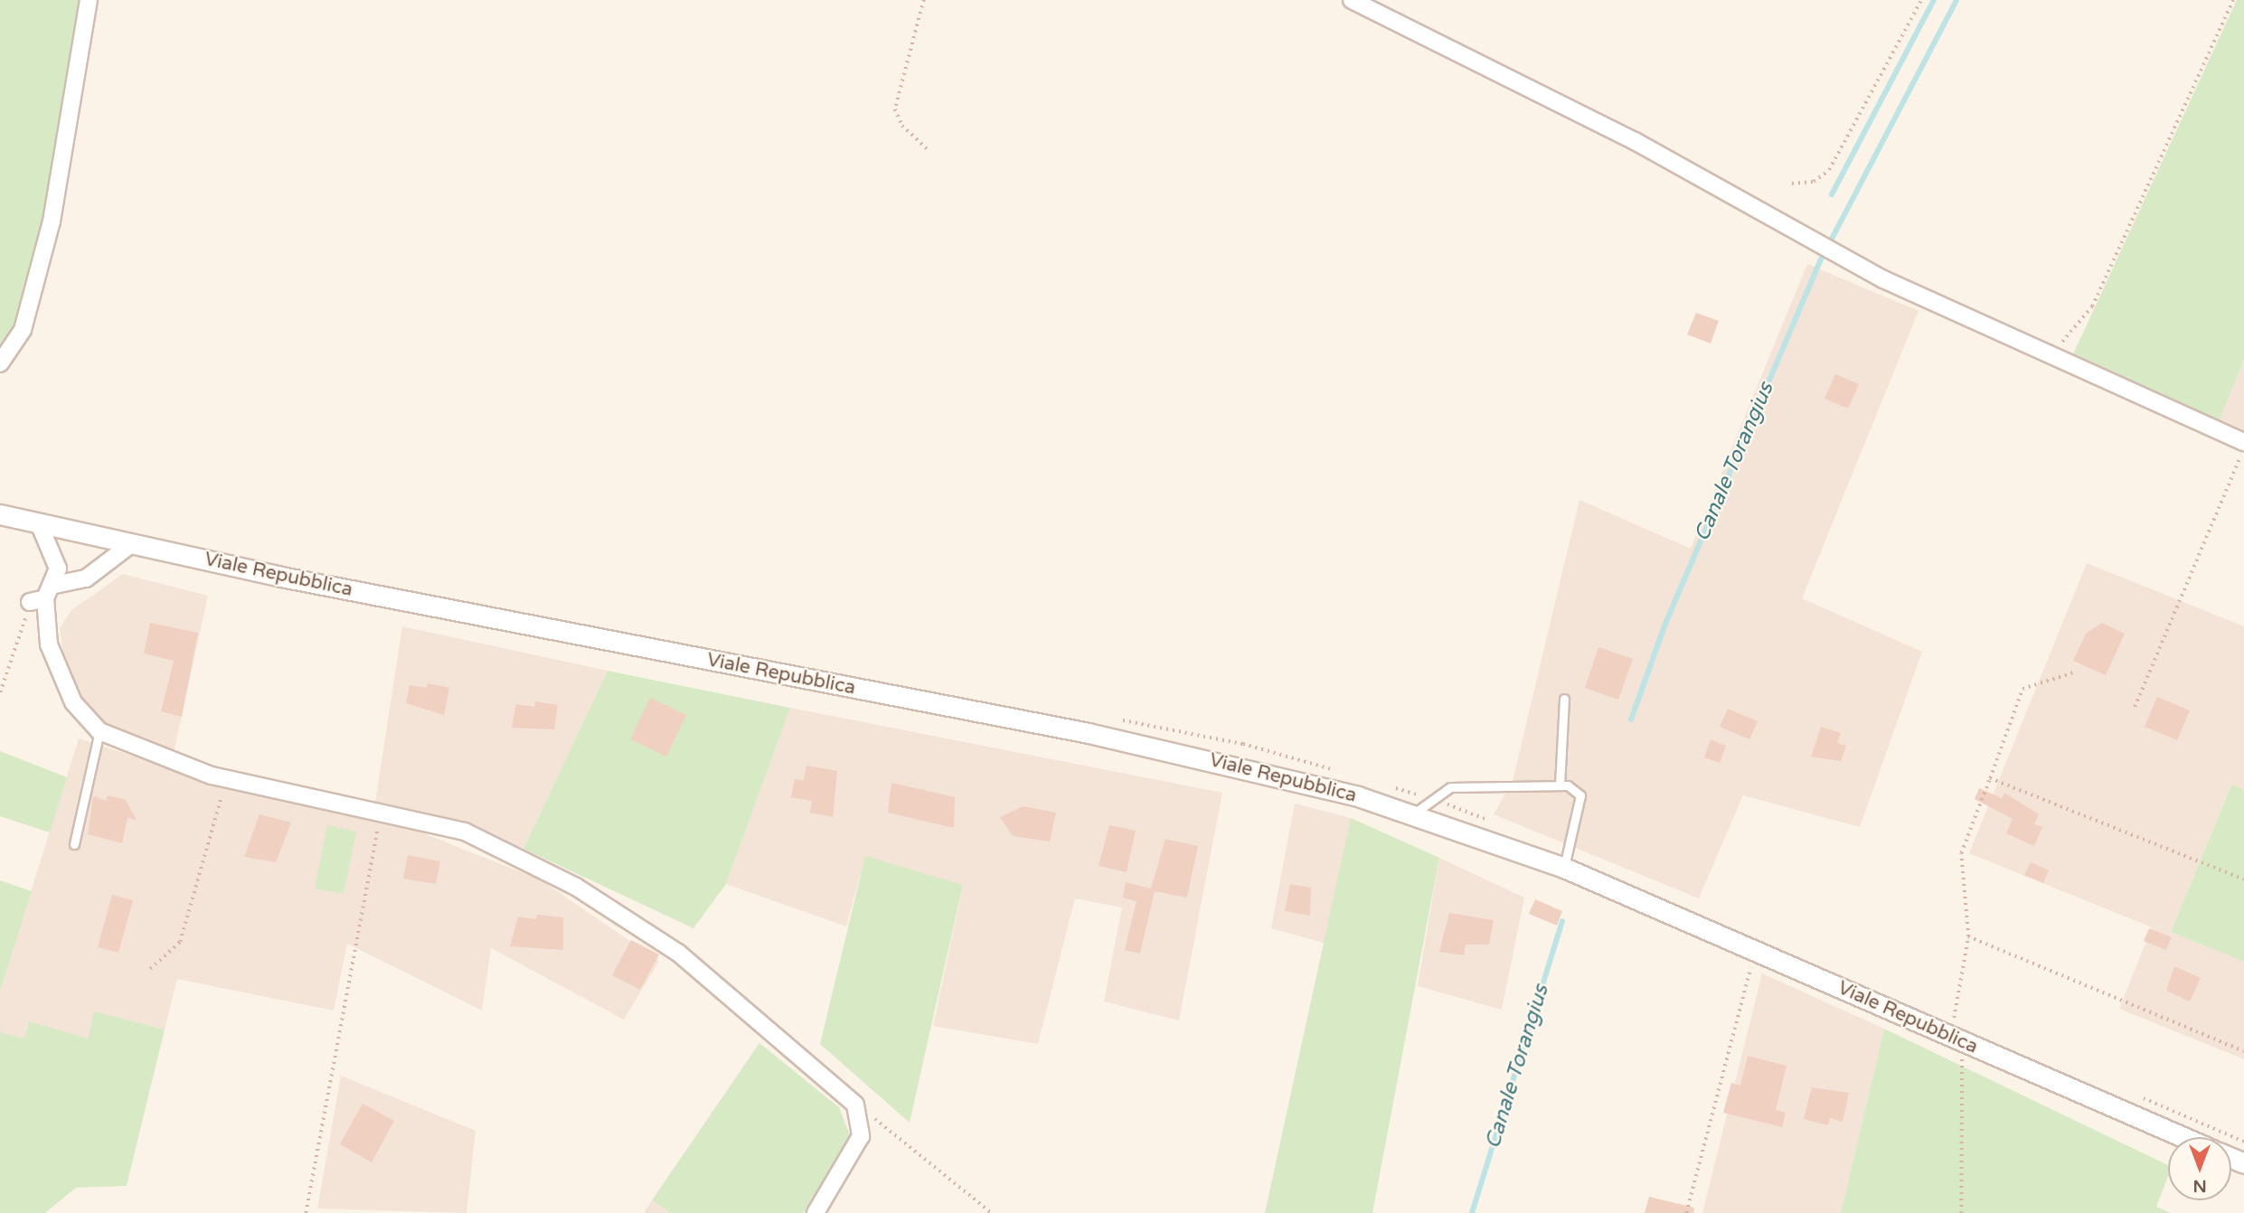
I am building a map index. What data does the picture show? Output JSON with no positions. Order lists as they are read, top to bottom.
{
  "streets": {
    "street": ["Viale Repubblica"]
  },
  "water": ["Canale Torangius"],
  "north": "bottom"
}
